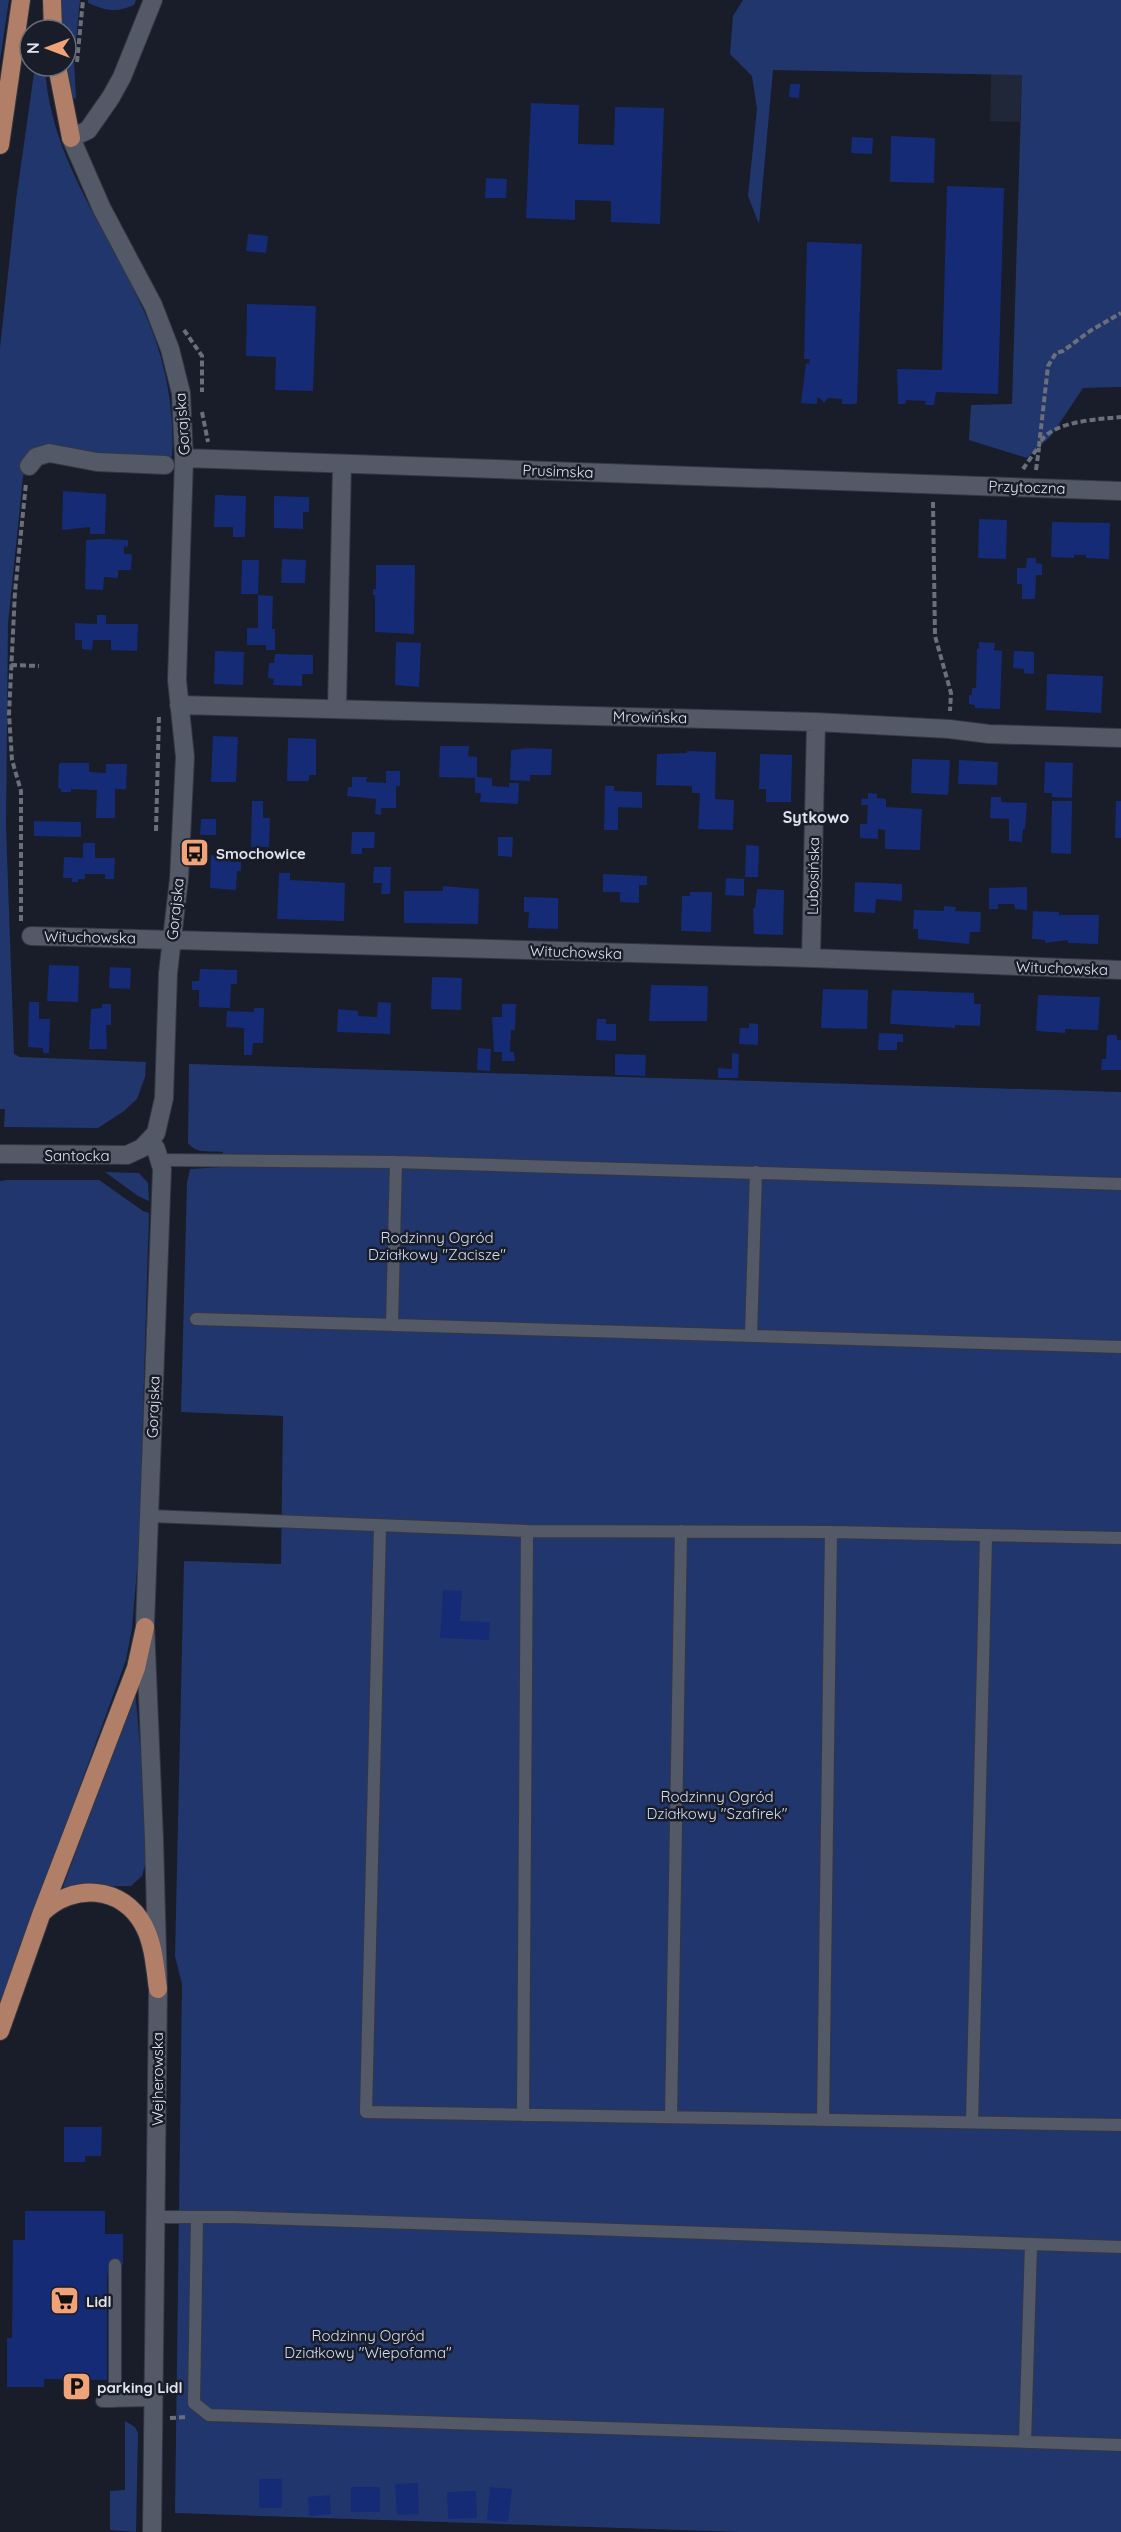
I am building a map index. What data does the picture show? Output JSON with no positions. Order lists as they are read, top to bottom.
{
  "streets": {
    "street": [
      "Gorajska",
      "Prusimska",
      "Przytoczna",
      "Mrowińska",
      "Lubosińska",
      "Wituchowska",
      "Santocka",
      "Wejherowska"
    ]
  },
  "crossings": [
    ["Gorajska", "Prusimska"],
    ["Gorajska", "Mrowińska"],
    ["Gorajska", "Wituchowska"],
    ["Gorajska", "Santocka"],
    ["Gorajska", "Wejherowska"],
    ["Prusimska", "Przytoczna"],
    ["Mrowińska", "Lubosińska"],
    ["Lubosińska", "Wituchowska"]
  ],
  "districts": ["Sytkowo"],
  "parks": ["Rodzinny Ogród Działkowy \"Zacisze\"", "Rodzinny Ogród Działkowy \"Szafirek\"", "Rodzinny Ogród Działkowy \"Wiepofama\""],
  "places": {
    "bus stop": ["Smochowice"],
    "supermarket": ["Lidl"],
    "parking": ["parking Lidl"]
  },
  "north": "left"
}
